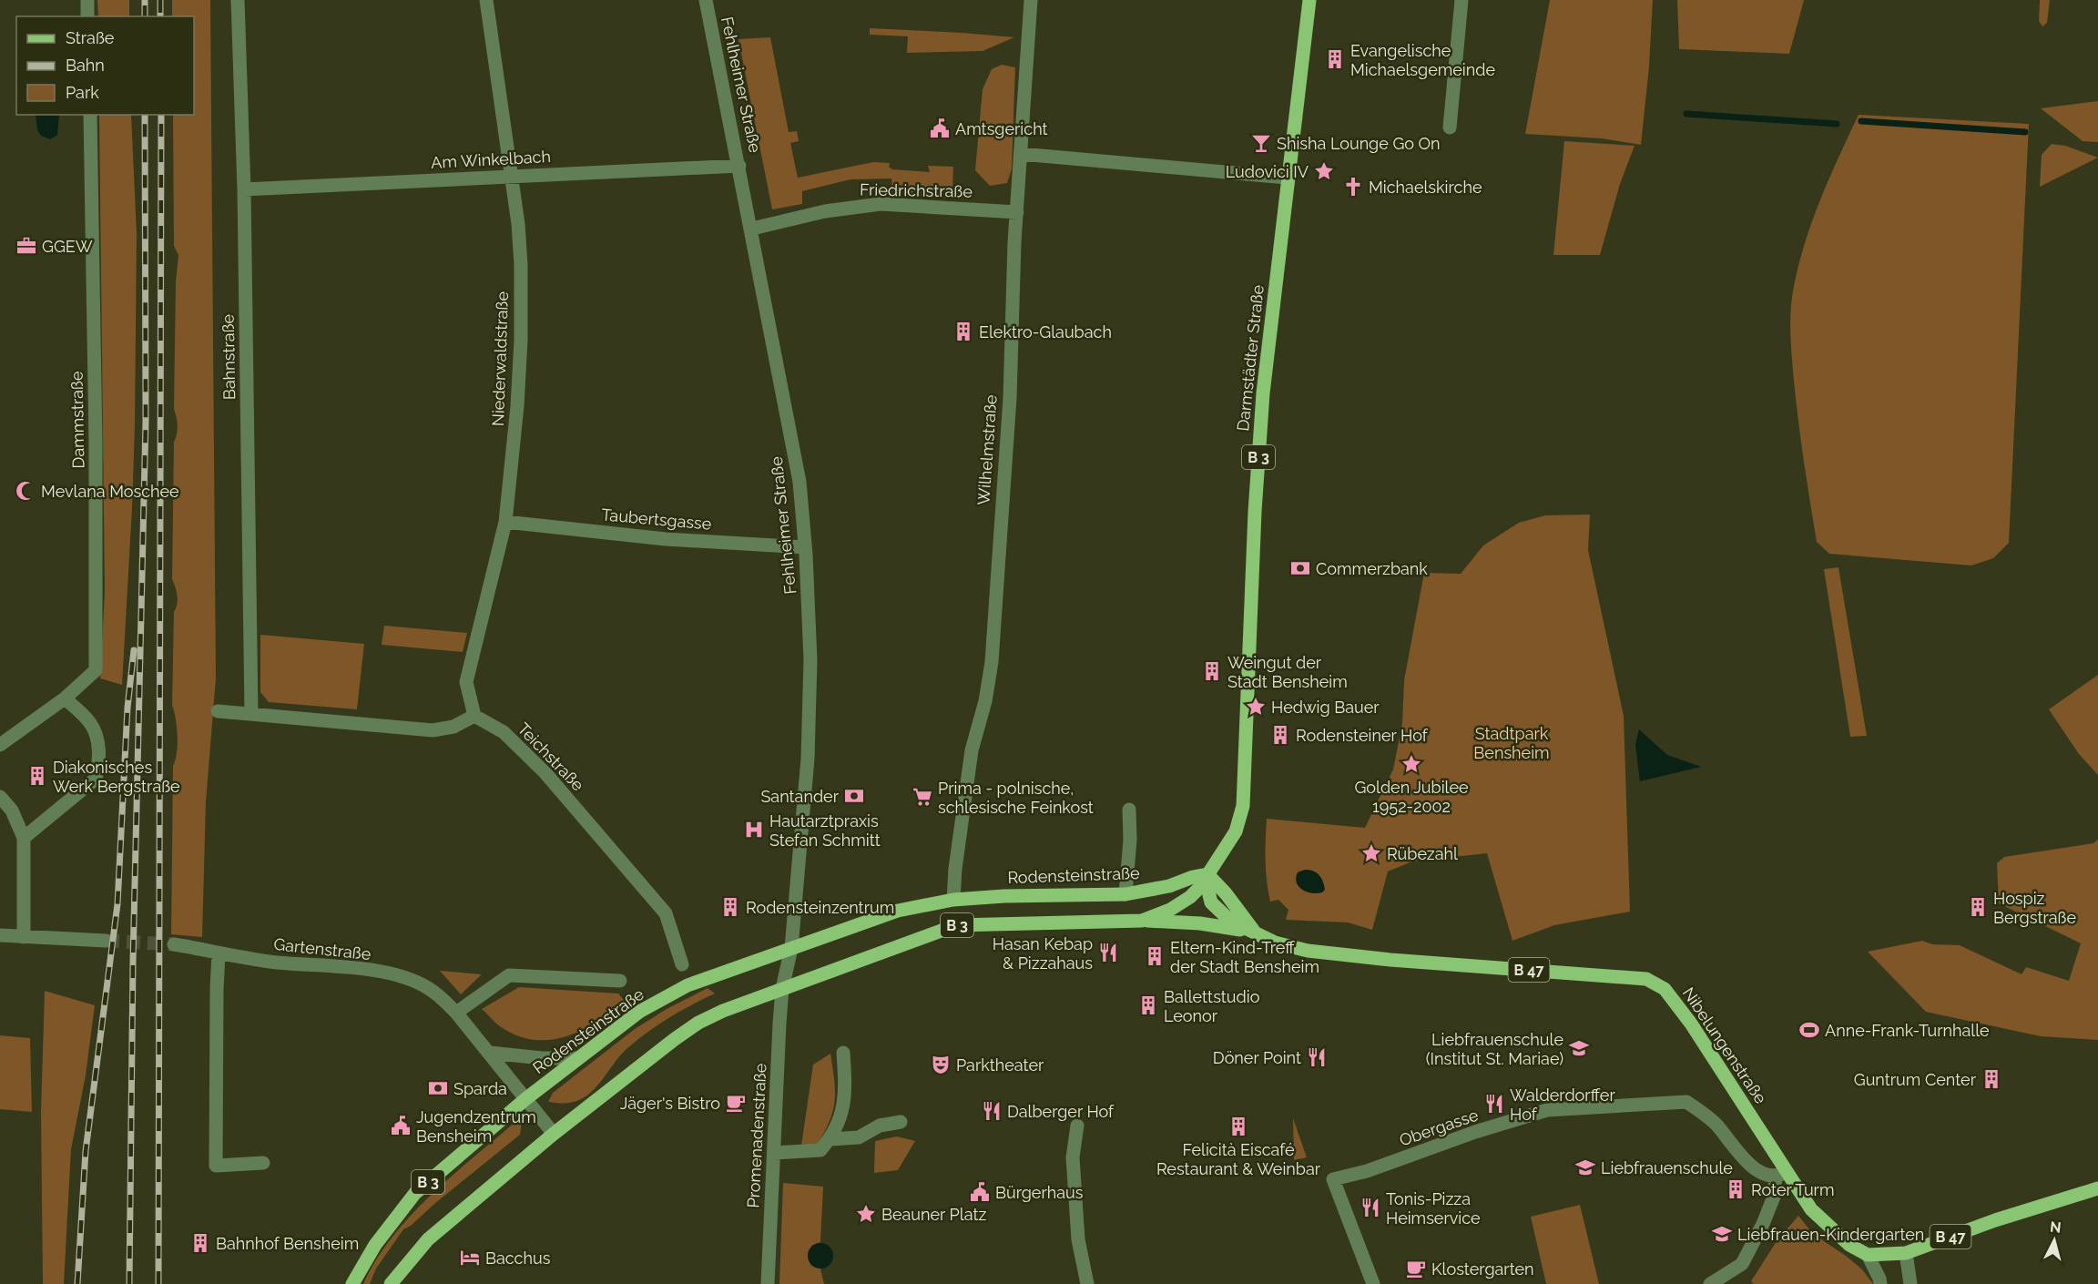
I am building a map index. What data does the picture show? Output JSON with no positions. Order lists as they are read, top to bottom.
{
  "streets": {
    "main road": [
      "Darmstädter Straße",
      "B 3",
      "Rodensteinstraße",
      "B 47",
      "Nibelungenstraße"
    ],
    "street": [
      "Fehlheimer Straße",
      "Am Winkelbach",
      "Friedrichstraße",
      "Bahnstraße",
      "Niederwaldstraße",
      "Dammstraße",
      "Wilhelmstraße",
      "Taubertsgasse",
      "Teichstraße",
      "Gartenstraße",
      "Obergasse",
      "Promenadenstraße"
    ]
  },
  "crossings": [
    ["Fehlheimer Straße", "Am Winkelbach"],
    ["Fehlheimer Straße", "Friedrichstraße"],
    ["Fehlheimer Straße", "B 3"],
    ["Fehlheimer Straße", "Taubertsgasse"],
    ["Fehlheimer Straße", "Rodensteinstraße"],
    ["Fehlheimer Straße", "Promenadenstraße"],
    ["Am Winkelbach", "Bahnstraße"],
    ["Am Winkelbach", "Niederwaldstraße"],
    ["Friedrichstraße", "Wilhelmstraße"],
    ["Darmstädter Straße", "B 3"],
    ["Darmstädter Straße", "Rodensteinstraße"],
    ["Darmstädter Straße", "Nibelungenstraße"],
    ["Niederwaldstraße", "Taubertsgasse"],
    ["Niederwaldstraße", "Teichstraße"],
    ["Wilhelmstraße", "Rodensteinstraße"],
    ["B 3", "Rodensteinstraße"],
    ["B 3", "Gartenstraße"],
    ["B 3", "B 47"],
    ["B 3", "Nibelungenstraße"],
    ["B 3", "Promenadenstraße"],
    ["Rodensteinstraße", "Gartenstraße"],
    ["Rodensteinstraße", "Nibelungenstraße"],
    ["B 47", "Nibelungenstraße"],
    ["Nibelungenstraße", "Obergasse"]
  ],
  "parks": ["Stadtpark Bensheim"],
  "places": {
    "building": [
      "Evangelische Michaelsgemeinde",
      "Elektro-Glaubach",
      "Weingut der Stadt Bensheim",
      "Rodensteiner Hof",
      "Diakonisches Werk Bergstraße",
      "Rodensteinzentrum",
      "Hospiz Bergstraße",
      "Eltern-Kind-Treff der Stadt Bensheim",
      "Ballettstudio Leonor",
      "Guntrum Center",
      "Felicità Eiscafé Restaurant & Weinbar",
      "Roter Turm",
      "Bahnhof Bensheim"
    ],
    "public building": ["Amtsgericht", "Jugendzentrum Bensheim", "Bürgerhaus"],
    "bar": ["Shisha Lounge Go On"],
    "place": [
      "Ludovici IV",
      "Hedwig Bauer",
      "Golden Jubilee 1952-2002",
      "Rübezahl",
      "Beauner Platz"
    ],
    "church": ["Michaelskirche"],
    "office": ["GGEW"],
    "mosque": ["Mevlana Moschee"],
    "bank": ["Commerzbank", "Santander", "Sparda"],
    "supermarket": ["Prima - polnische, schlesische Feinkost"],
    "hospital": ["Hautarztpraxis Stefan Schmitt"],
    "restaurant": [
      "Hasan Kebap & Pizzahaus",
      "Döner Point",
      "Walderdorffer Hof",
      "Dalberger Hof",
      "Tonis-Pizza Heimservice"
    ],
    "sports": ["Anne-Frank-Turnhalle"],
    "school or university": ["Liebfrauenschule (Institut St. Mariae)", "Liebfrauenschule", "Liebfrauen-Kindergarten"],
    "theatre": ["Parktheater"],
    "cafe": ["Jäger's Bistro", "Klostergarten"],
    "hotel": ["Bacchus"]
  },
  "legend": ["Straße", "Bahn", "Park"],
  "north": "top"
}
